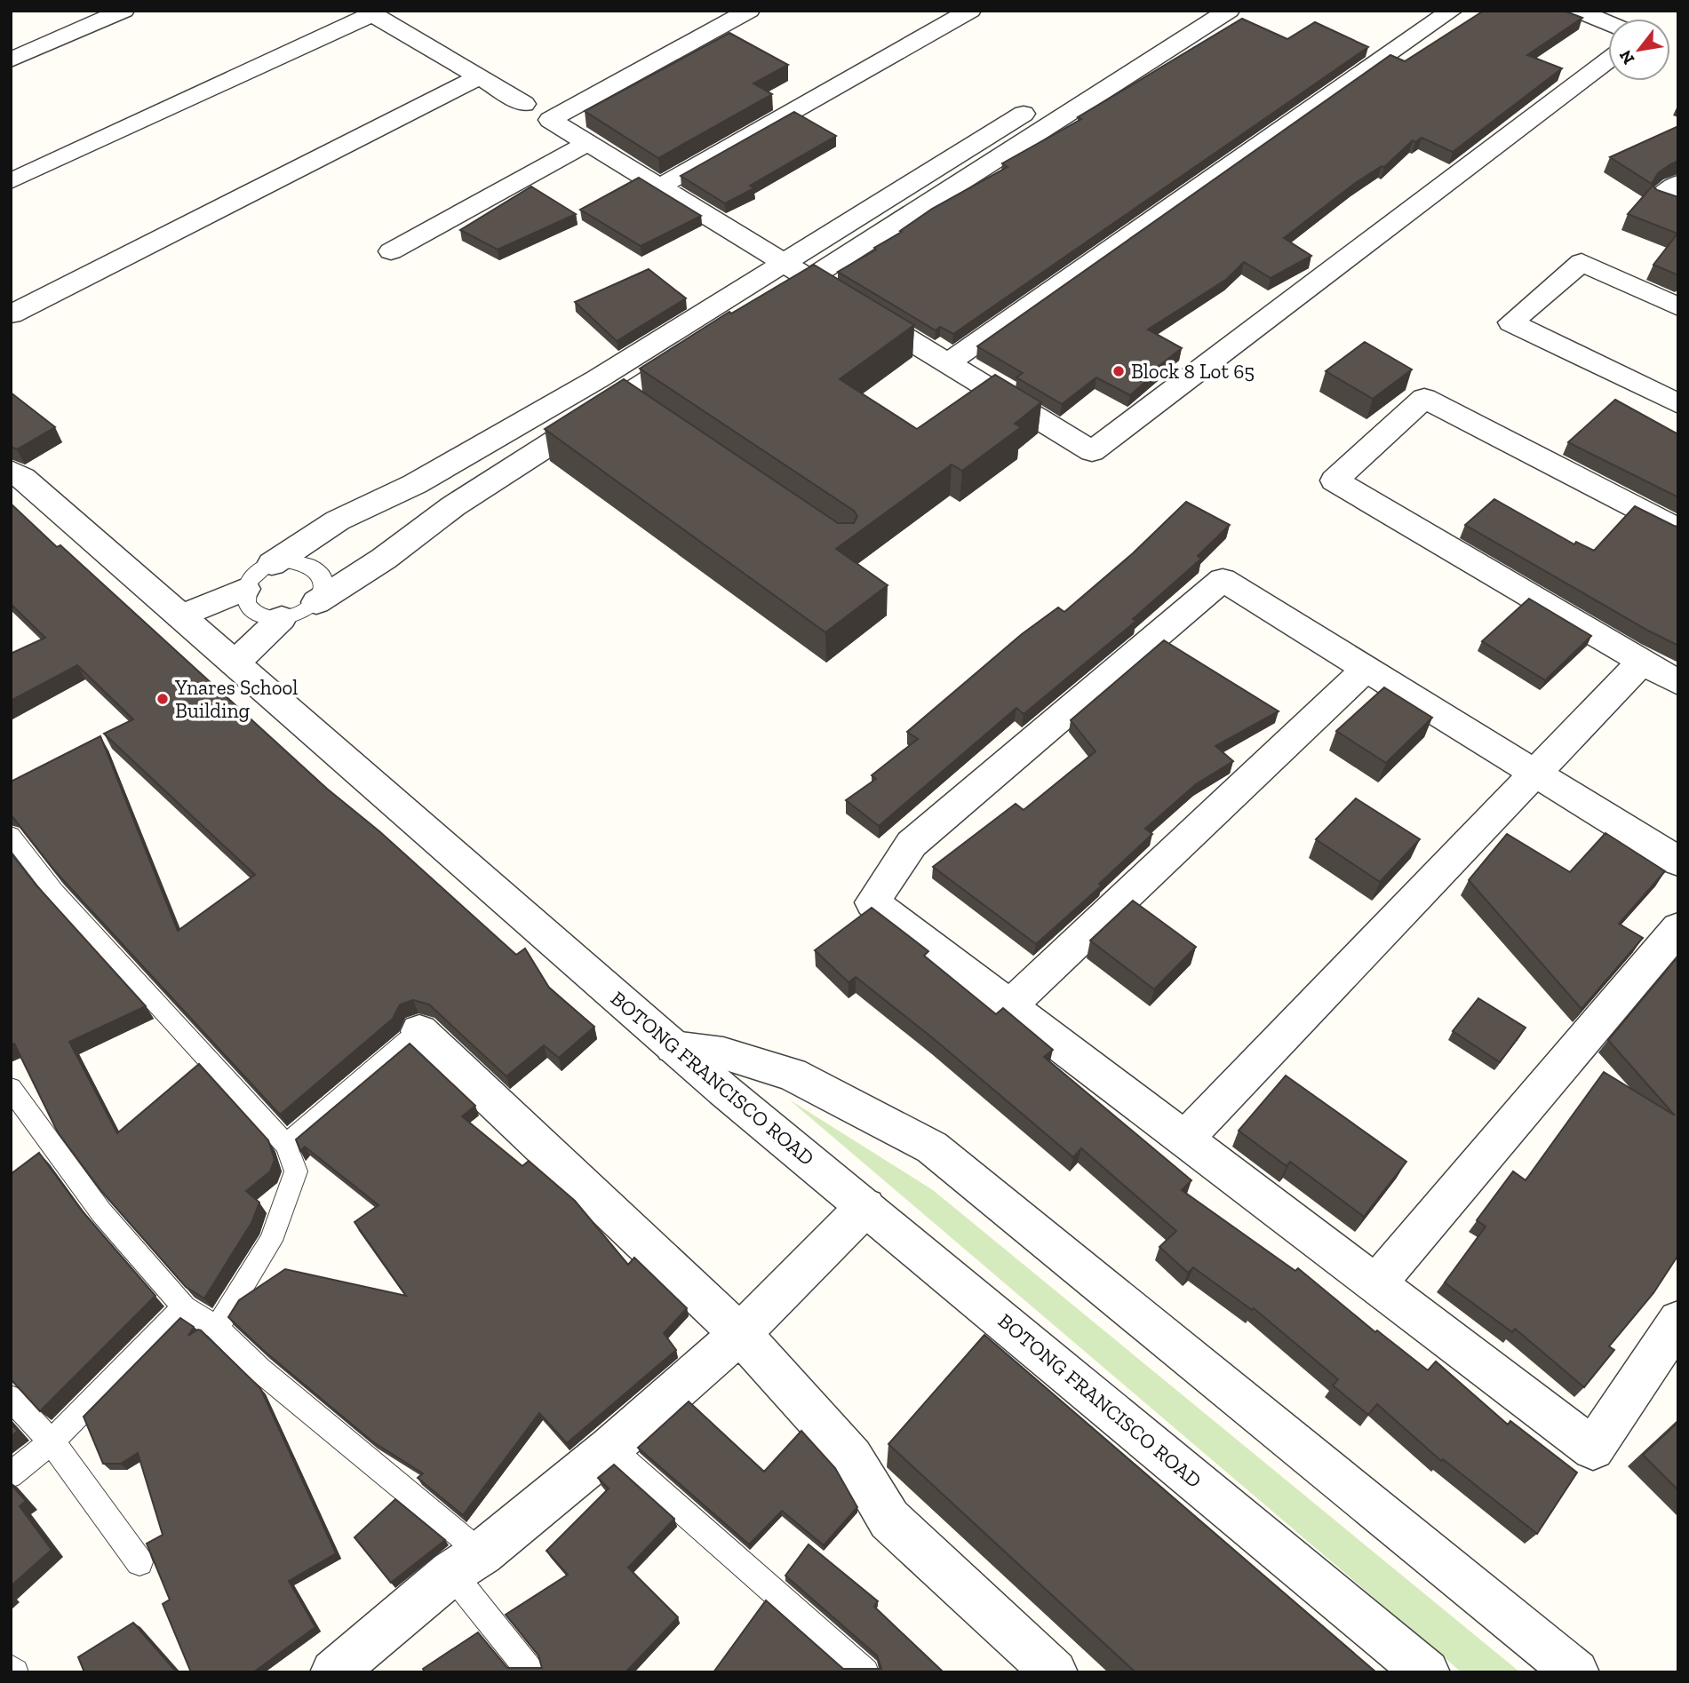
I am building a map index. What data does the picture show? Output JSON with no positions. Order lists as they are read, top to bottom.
{
  "streets": {
    "street": ["BOTONG FRANCISCO ROAD"]
  },
  "places": ["Block 8 Lot 65", "Ynares School Building"],
  "north": "bottom left"
}
